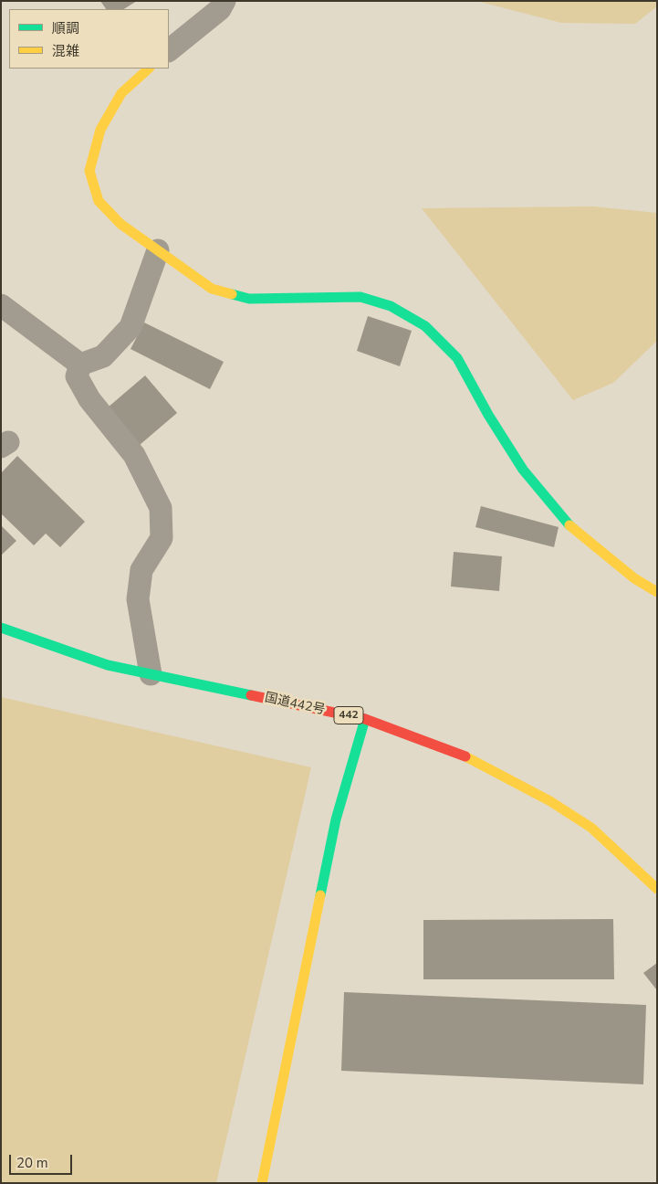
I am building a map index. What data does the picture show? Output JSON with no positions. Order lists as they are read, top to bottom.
{
  "streets": {
    "main road": ["国道442号", "442"]
  },
  "legend": ["順調", "混雑"],
  "scale_bar": "20 m"
}
